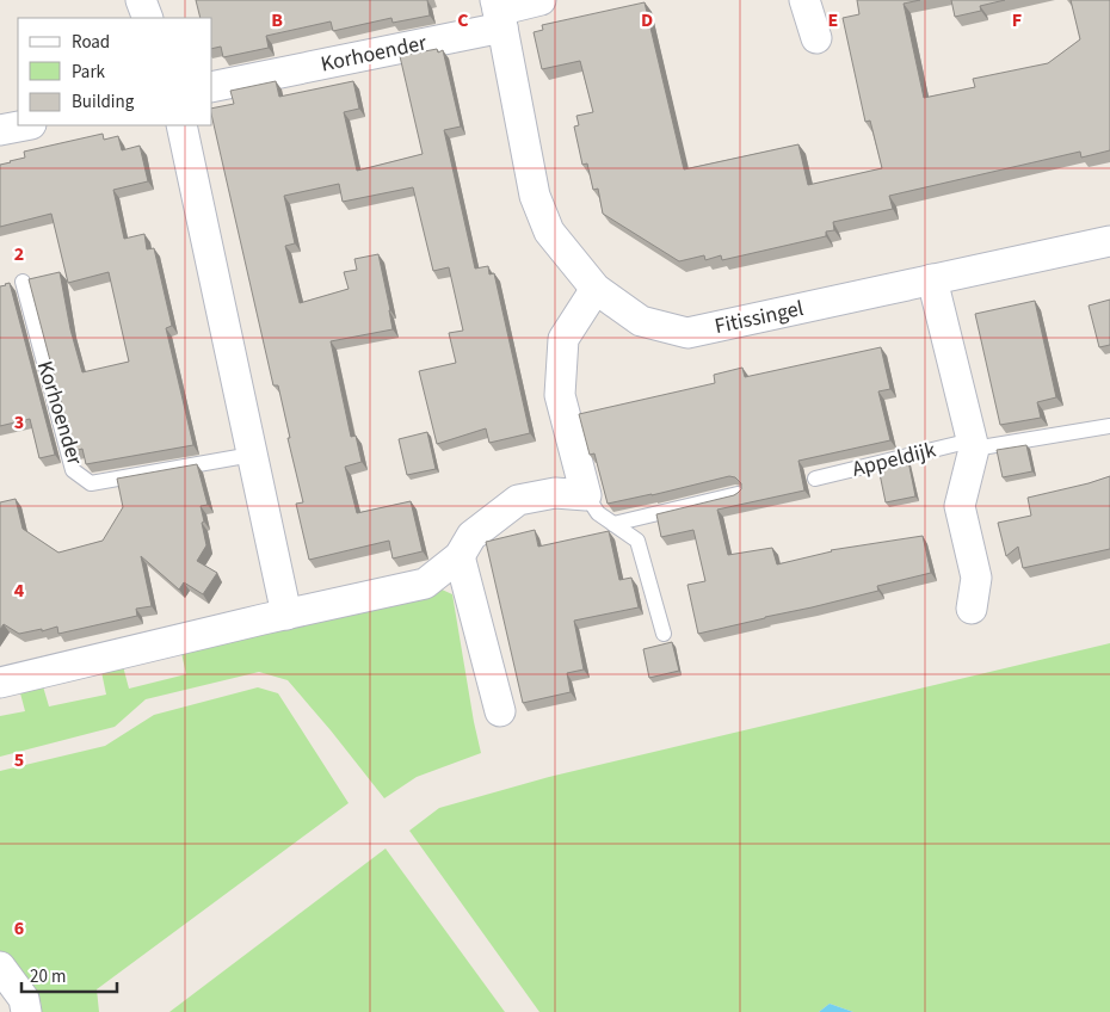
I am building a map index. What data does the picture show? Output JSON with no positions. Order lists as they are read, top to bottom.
{
  "streets": {
    "street": ["Korhoender", "Fitissingel"],
    "lane": ["Appeldijk"]
  },
  "crossings": [
    ["Korhoender", "Fitissingel"]
  ],
  "legend": ["Road", "Park", "Building"],
  "scale_bar": "20 m",
  "grid": {
    "columns": [
      "B",
      "C",
      "D",
      "E",
      "F"
    ],
    "rows": [
      "2",
      "3",
      "4",
      "5",
      "6"
    ]
  }
}
